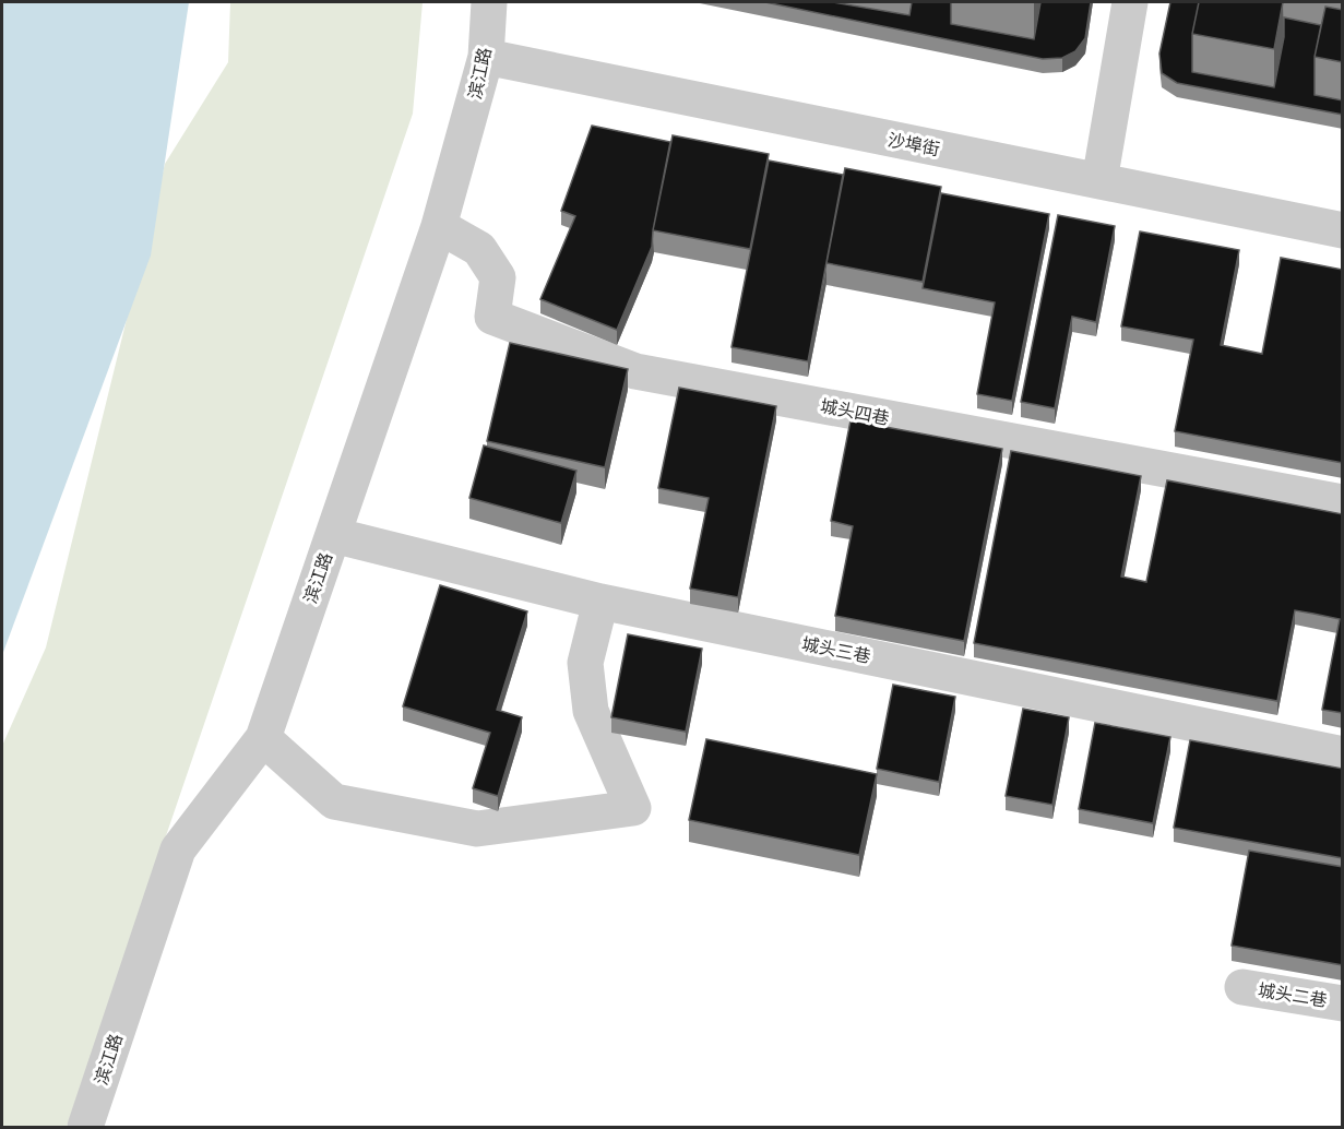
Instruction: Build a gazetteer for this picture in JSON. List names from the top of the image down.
{
  "streets": {
    "street": [
      "滨江路",
      "沙埠街",
      "城头四巷",
      "城头三巷",
      "城头二巷"
    ]
  },
  "crossings": [
    ["滨江路", "沙埠街"],
    ["滨江路", "城头四巷"],
    ["滨江路", "城头三巷"]
  ]
}
